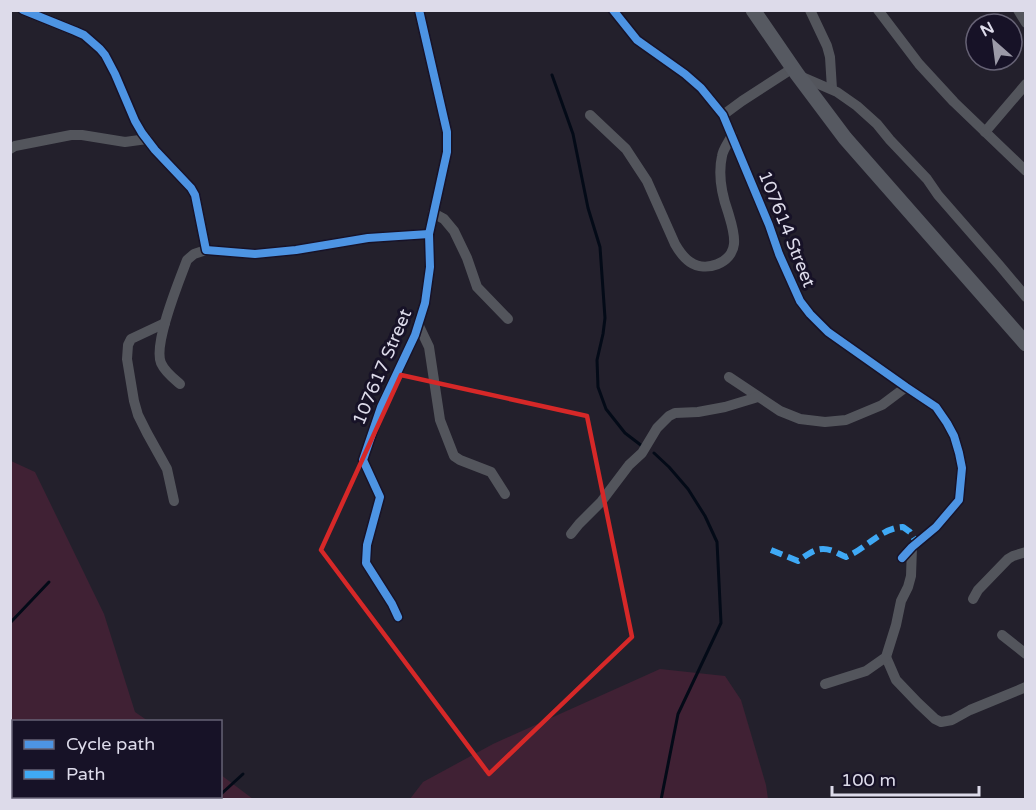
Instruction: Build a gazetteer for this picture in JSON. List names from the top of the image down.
{
  "streets": {
    "street": ["107614 Street", "107617 Street"]
  },
  "legend": ["Cycle path", "Path"],
  "scale_bar": "100 m",
  "north": "top left"
}
